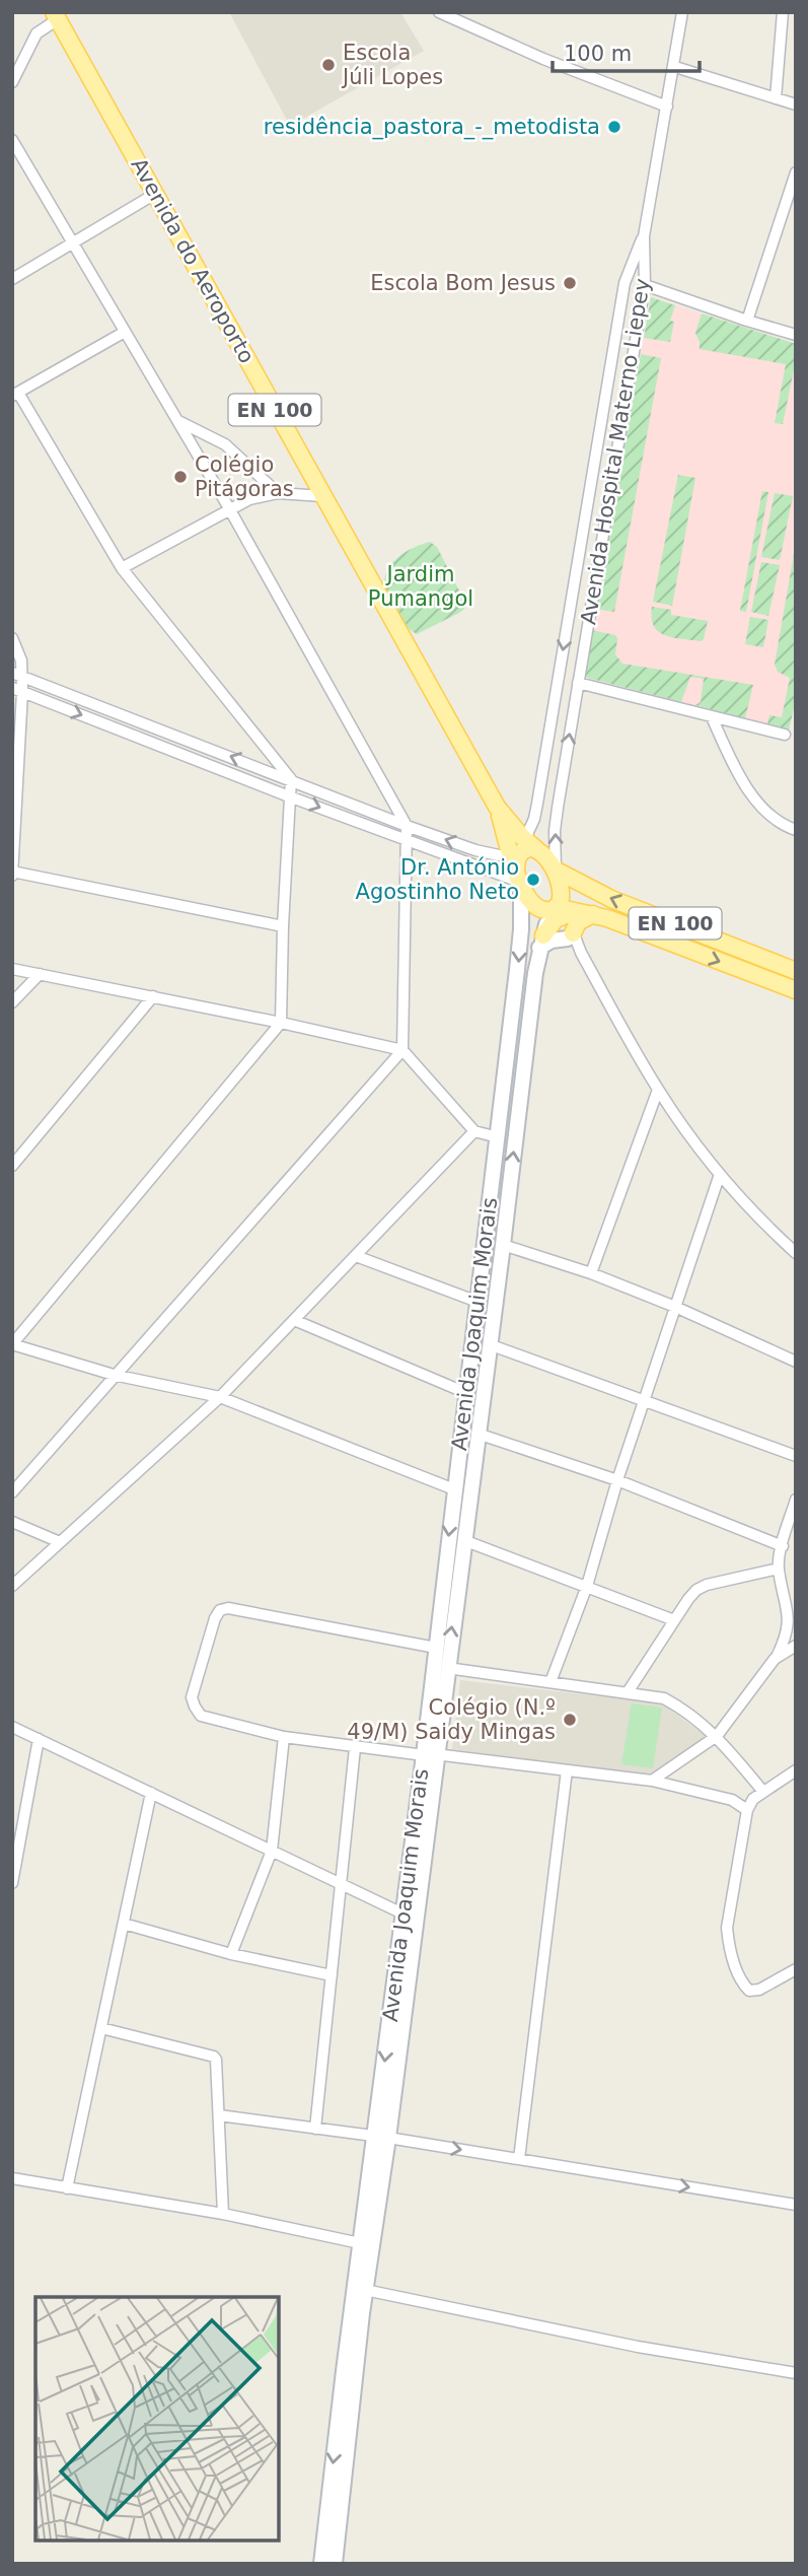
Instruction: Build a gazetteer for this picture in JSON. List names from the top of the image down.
{
  "streets": {
    "main road": ["Avenida do Aeroporto", "EN 100"],
    "street": ["Avenida Hospital Materno Liepey", "Avenida Joaquim Morais"]
  },
  "crossings": [
    ["Avenida do Aeroporto", "EN 100"],
    ["Avenida do Aeroporto", "Avenida Hospital Materno Liepey"],
    ["Avenida do Aeroporto", "Avenida Joaquim Morais"],
    ["EN 100", "Avenida Hospital Materno Liepey"],
    ["EN 100", "Avenida Joaquim Morais"],
    ["Avenida Hospital Materno Liepey", "Avenida Joaquim Morais"]
  ],
  "parks": ["Jardim Pumangol"],
  "places": [
    "Escola Júli Lopes",
    "residência_pastora_-_metodista",
    "Escola Bom Jesus",
    "Colégio Pitágoras",
    "Dr. António Agostinho Neto",
    "Colégio (N.º 49/M) Saidy Mingas"
  ],
  "scale_bar": "100 m"
}
